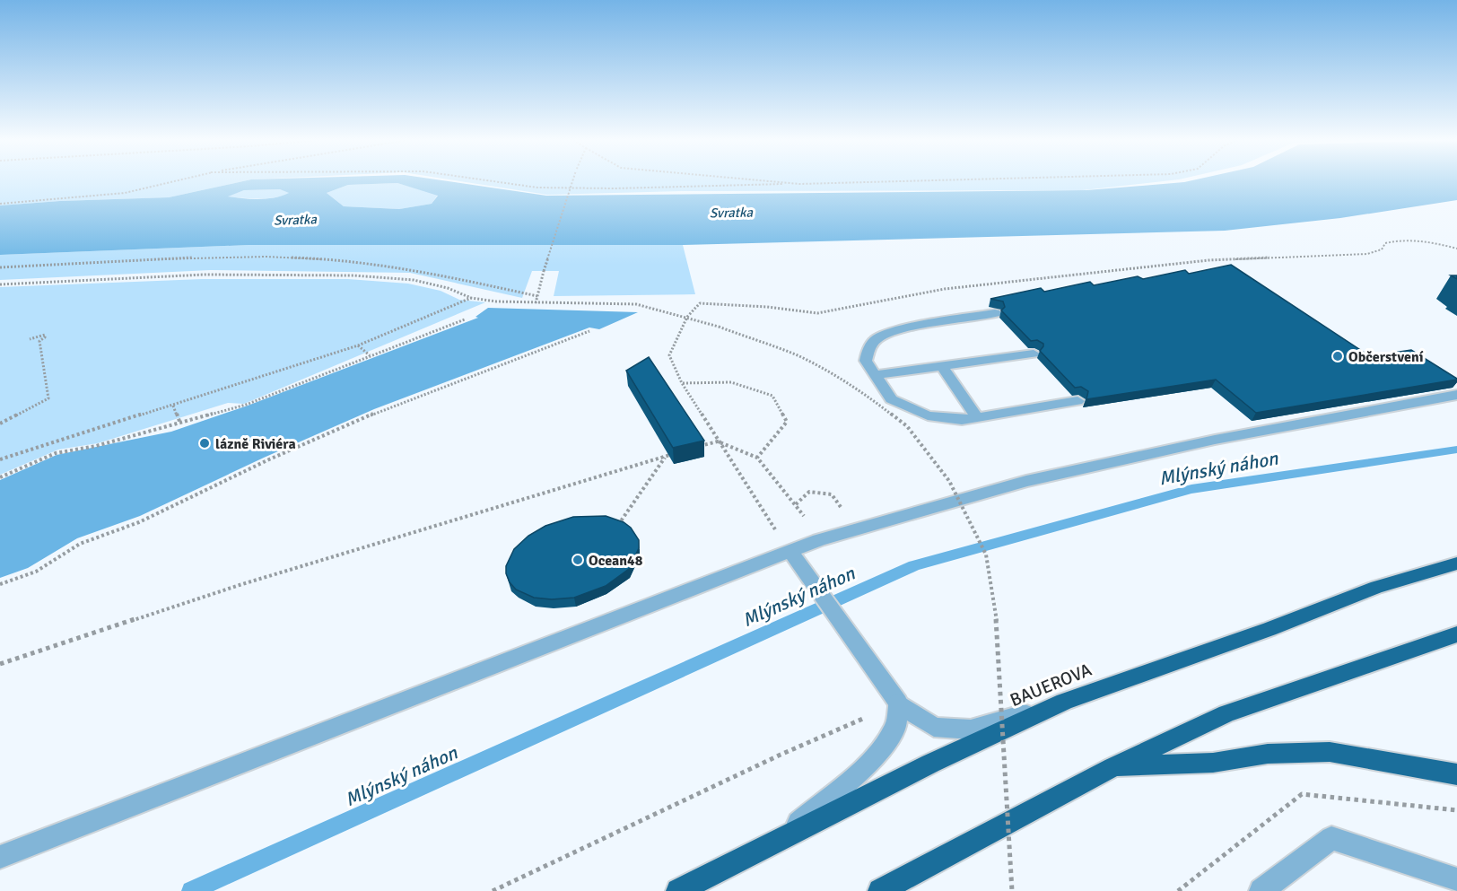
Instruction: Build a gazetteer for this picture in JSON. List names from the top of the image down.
{
  "streets": {
    "highway": ["BAUEROVA"]
  },
  "water": ["Svratka", "Mlýnský náhon"],
  "places": ["Občerstvení", "lázně Riviéra", "Ocean48"]
}
